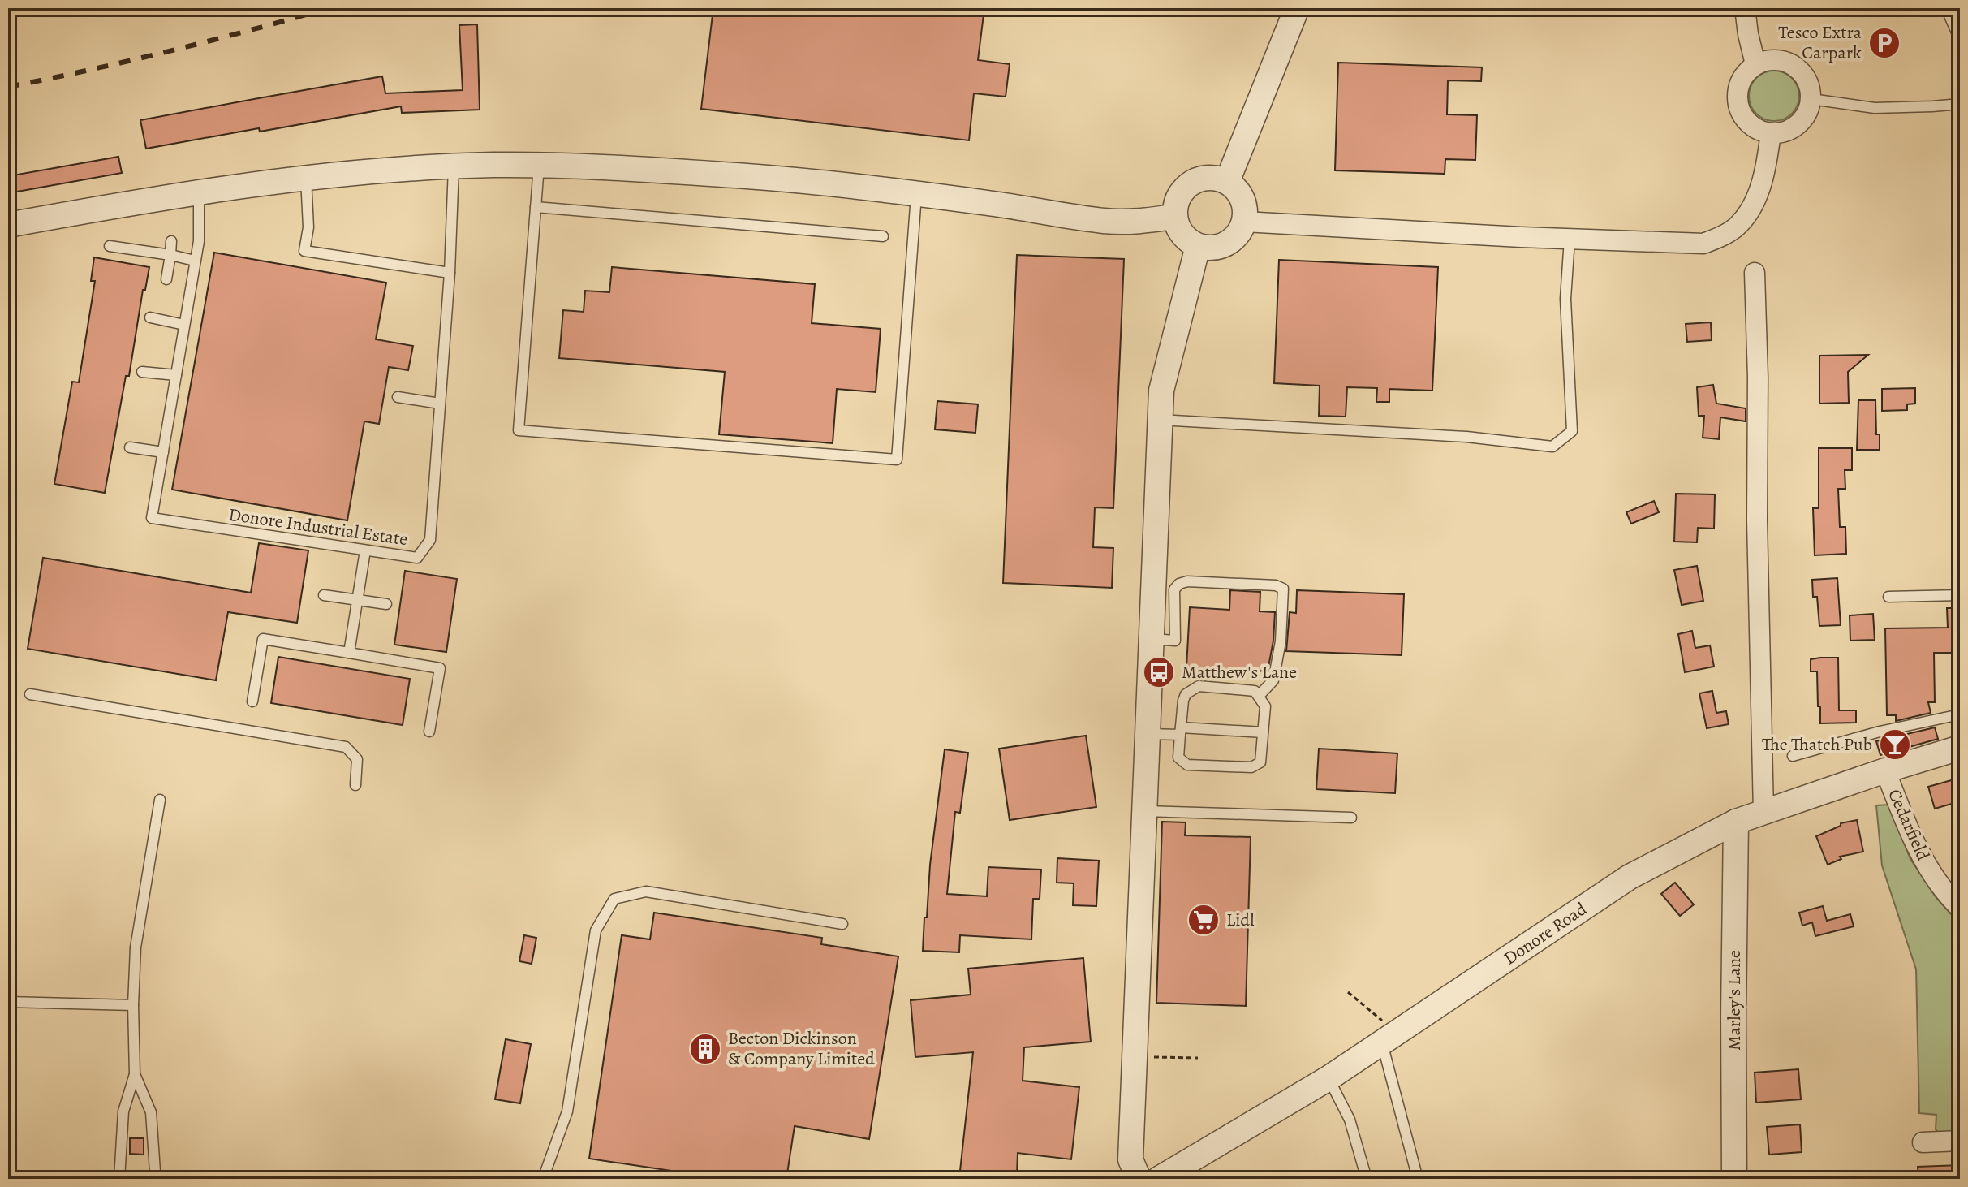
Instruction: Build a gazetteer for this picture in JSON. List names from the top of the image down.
{
  "streets": {
    "street": ["Cedarfield", "Donore Road", "Marley's Lane"],
    "lane": ["Donore Industrial Estate"]
  },
  "crossings": [
    ["Cedarfield", "Donore Road"],
    ["Donore Road", "Marley's Lane"]
  ],
  "places": {
    "parking": ["Tesco Extra Carpark"],
    "bus stop": ["Matthew's Lane"],
    "bar": ["The Thatch Pub"],
    "supermarket": ["Lidl"],
    "building": ["Becton Dickinson & Company Limited"]
  }
}
